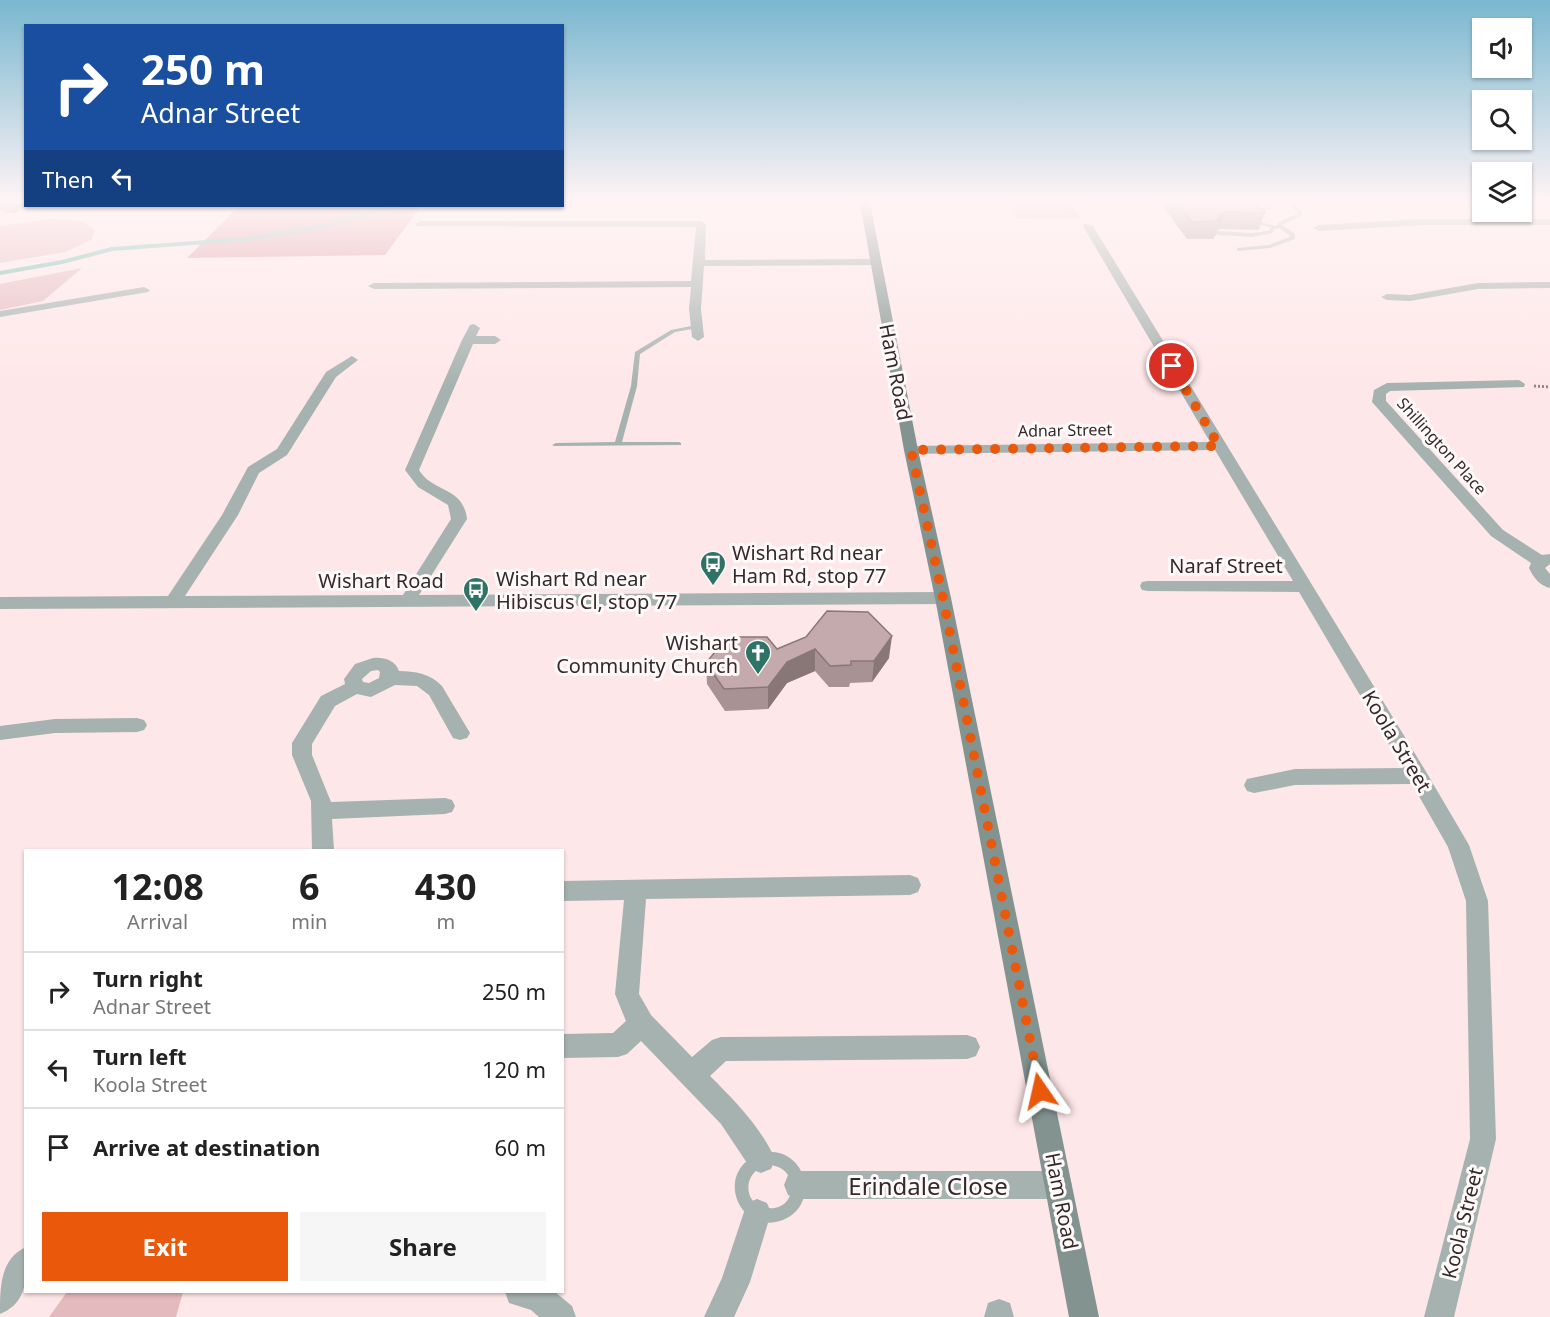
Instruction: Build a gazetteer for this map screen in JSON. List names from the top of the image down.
{
  "streets": {
    "street": [
      "Ham Road",
      "Adnar Street",
      "Shillington Place",
      "Naraf Street",
      "Wishart Road",
      "Koola Street",
      "Erindale Close"
    ]
  },
  "crossings": [
    ["Ham Road", "Adnar Street"],
    ["Ham Road", "Wishart Road"],
    ["Ham Road", "Erindale Close"],
    ["Adnar Street", "Koola Street"],
    ["Naraf Street", "Koola Street"]
  ],
  "places": {
    "bus stop": ["Wishart Rd near Ham Rd, stop 77", "Wishart Rd near Hibiscus Cl, stop 77"],
    "church": ["Wishart Community Church"]
  },
  "page": {
    "turn": ["250 m", "Adnar Street"],
    "then": "Then",
    "eta": [
      "12:08",
      "Arrival",
      "6",
      "min",
      "430",
      "m"
    ],
    "list": [
      {
        "name": "Turn right",
        "note": "Adnar Street",
        "value": "250 m"
      },
      {
        "name": "Turn left",
        "note": "Koola Street",
        "value": "120 m"
      },
      {
        "name": "Arrive at destination",
        "value": "60 m"
      }
    ],
    "buttons": ["Exit", "Share"]
  }
}
